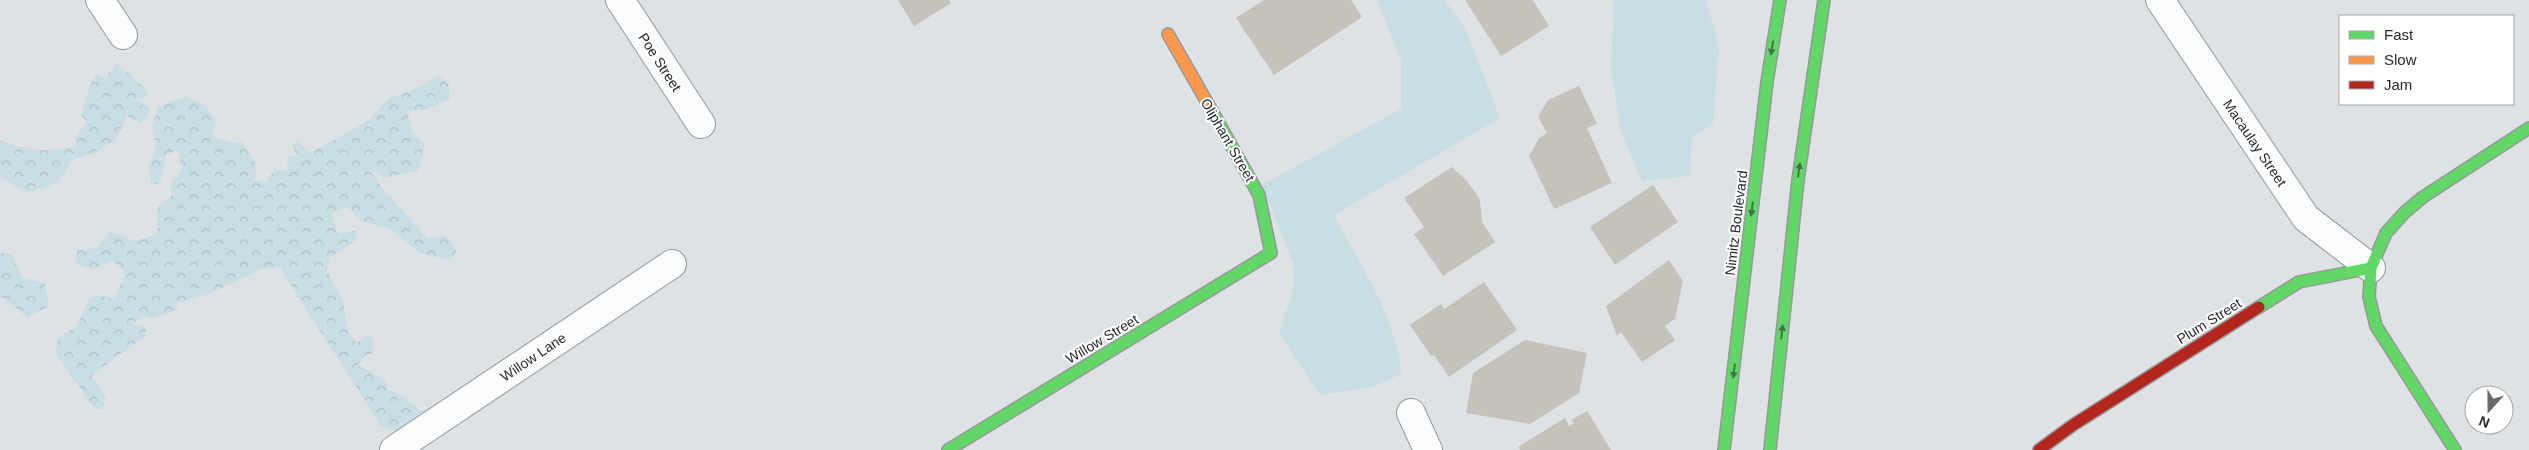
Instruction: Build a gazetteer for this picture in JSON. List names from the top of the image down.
{
  "streets": {
    "street": [
      "Poe Street",
      "Oliphant Street",
      "Macaulay Street",
      "Nimitz Boulevard",
      "Plum Street",
      "Willow Street",
      "Willow Lane"
    ]
  },
  "crossings": [
    ["Oliphant Street", "Willow Street"],
    ["Macaulay Street", "Plum Street"]
  ],
  "legend": ["Fast", "Slow", "Jam"],
  "north": "bottom"
}
